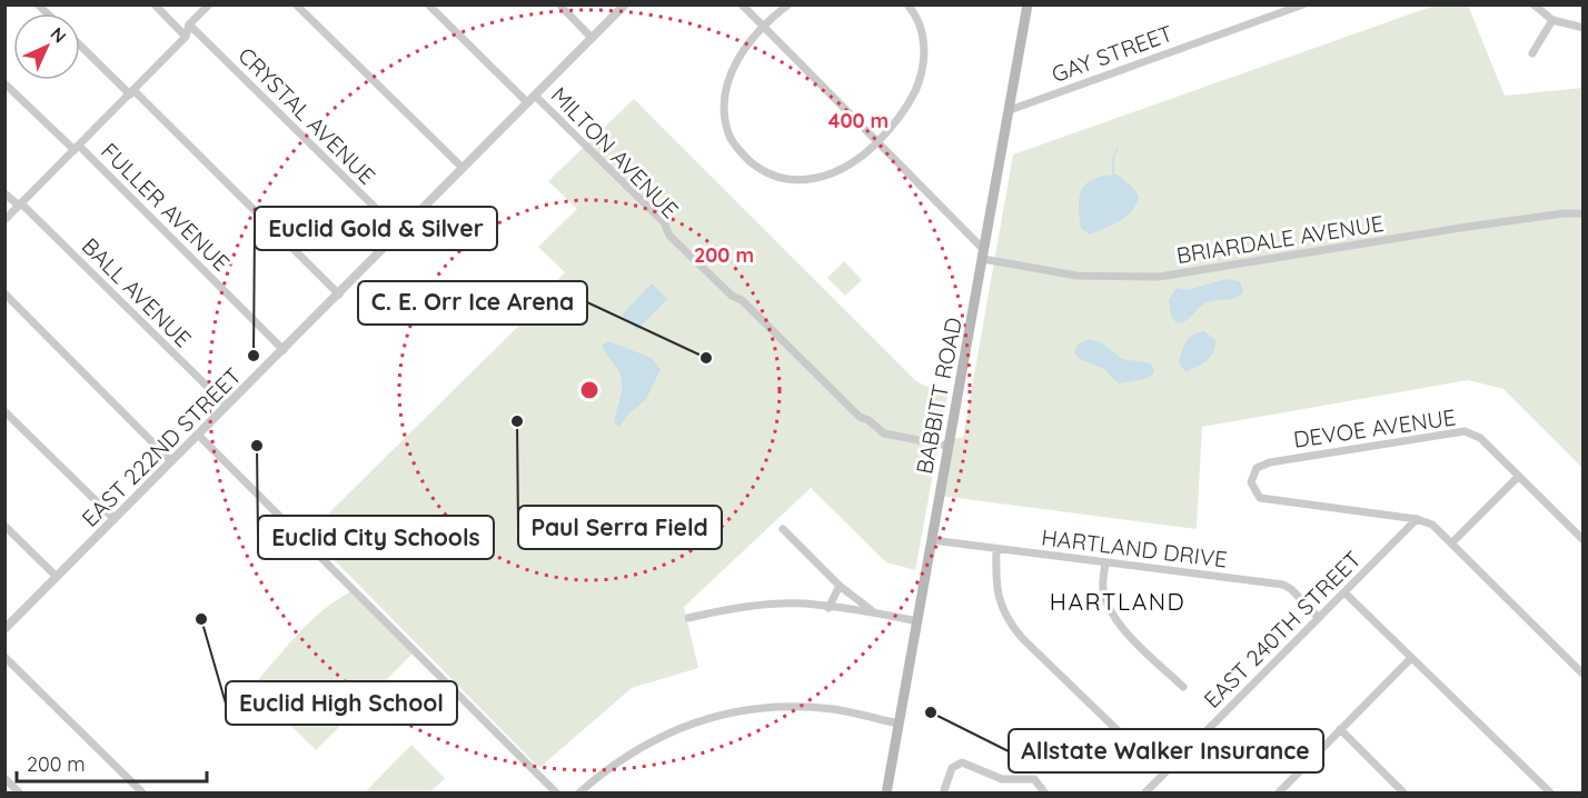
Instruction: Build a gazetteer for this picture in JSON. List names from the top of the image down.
{
  "streets": {
    "main road": ["BABBITT ROAD"],
    "street": [
      "GAY STREET",
      "CRYSTAL AVENUE",
      "MILTON AVENUE",
      "FULLER AVENUE",
      "BRIARDALE AVENUE",
      "BALL AVENUE",
      "DEVOE AVENUE",
      "EAST 222ND STREET",
      "HARTLAND DRIVE",
      "EAST 240TH STREET"
    ]
  },
  "crossings": [
    ["GAY STREET", "BABBITT ROAD"],
    ["CRYSTAL AVENUE", "EAST 222ND STREET"],
    ["MILTON AVENUE", "BABBITT ROAD"],
    ["MILTON AVENUE", "EAST 222ND STREET"],
    ["FULLER AVENUE", "EAST 222ND STREET"],
    ["BRIARDALE AVENUE", "BABBITT ROAD"],
    ["BALL AVENUE", "EAST 222ND STREET"],
    ["BABBITT ROAD", "HARTLAND DRIVE"],
    ["DEVOE AVENUE", "EAST 240TH STREET"],
    ["HARTLAND DRIVE", "EAST 240TH STREET"]
  ],
  "districts": ["HARTLAND"],
  "places": [
    "Euclid Gold & Silver",
    "C. E. Orr Ice Arena",
    "Paul Serra Field",
    "Euclid City Schools",
    "Euclid High School",
    "Allstate Walker Insurance"
  ],
  "scale_bar": "200 m",
  "north": "top right",
  "rings": ["400 m", "200 m"]
}
